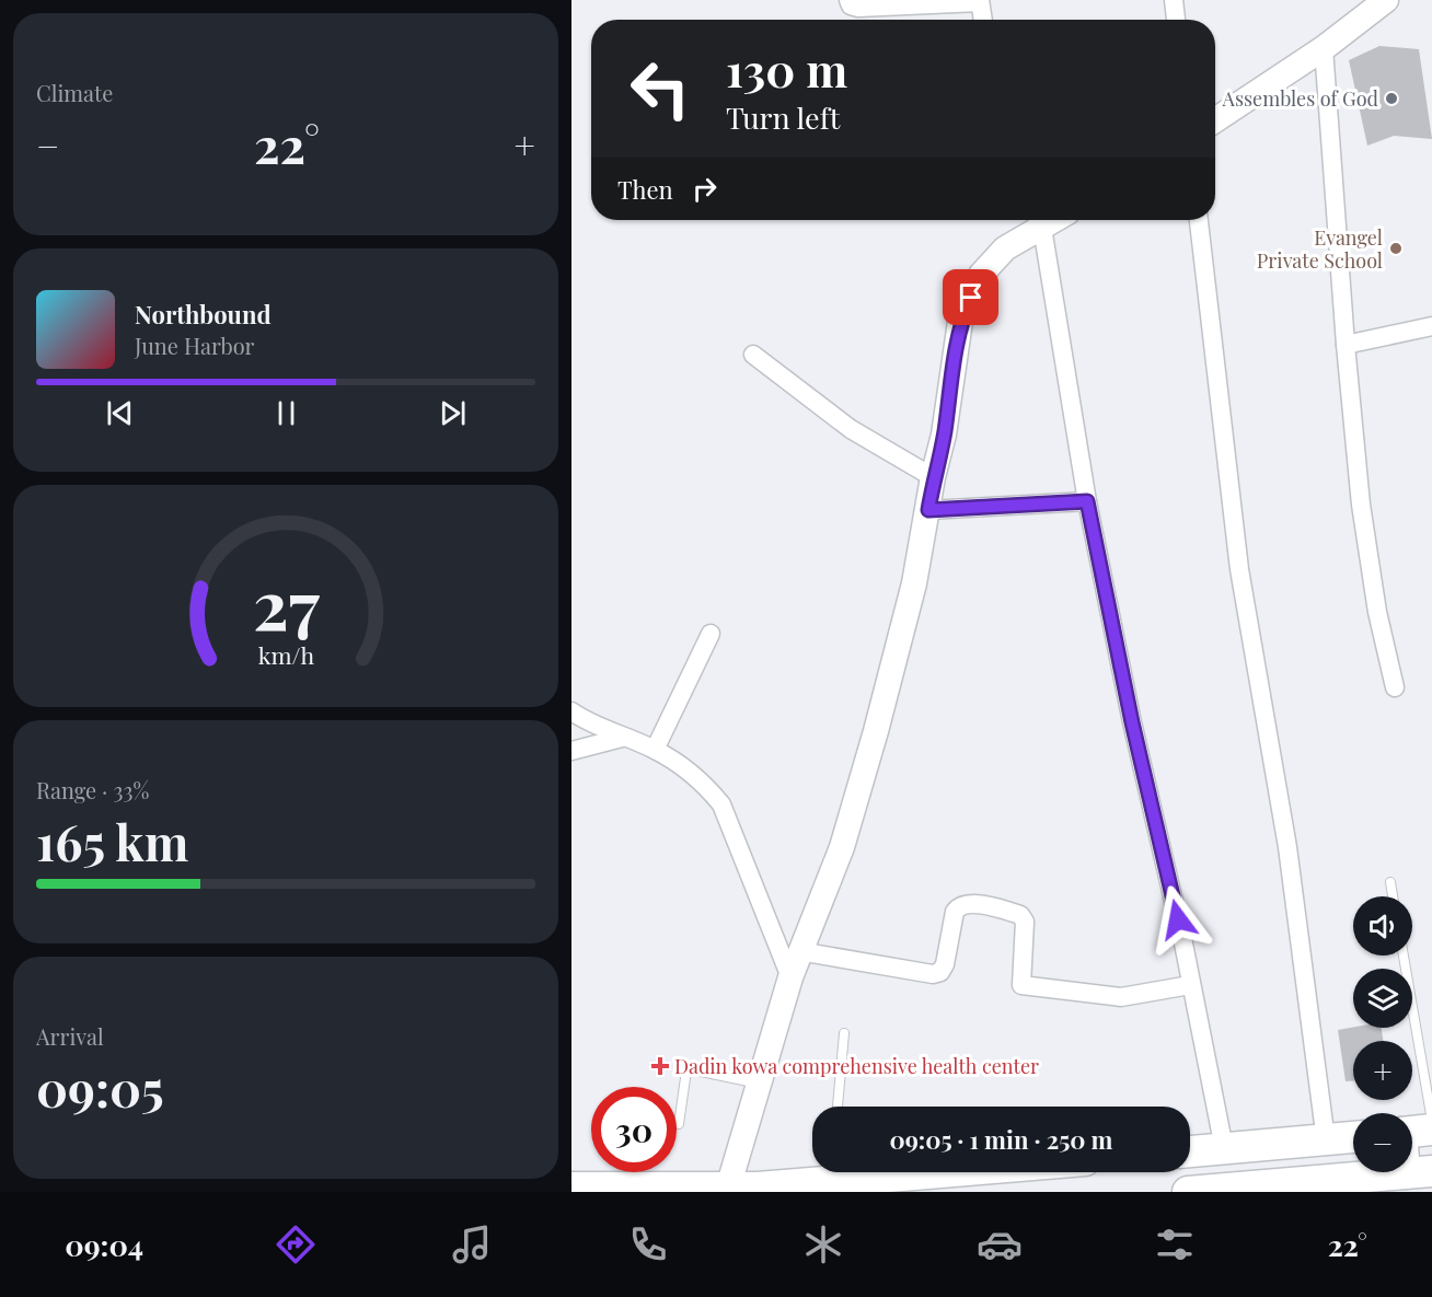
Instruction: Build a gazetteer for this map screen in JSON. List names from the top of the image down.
{
  "places": {
    "other": ["Assembles of God", "Evangel Private School"],
    "health": ["Dadin kowa comprehensive health center"]
  },
  "page": {
    "tile": [
      "Climate",
      ["Range · 33%", "165 km"],
      ["Arrival", "09:05"]
    ],
    "turn": ["130 m", "Turn left"],
    "heat": ["−", "22°", "+"],
    "then": "Then",
    "song": ["Northbound", "June Harbor"],
    "map_buttons": ["+", "−"],
    "limit": "30",
    "trip": "09:05 · 1 min · 250 m",
    "tabs": ["09:04", "22°"],
    "gauge": ["27", "km/h"]
  }
}
